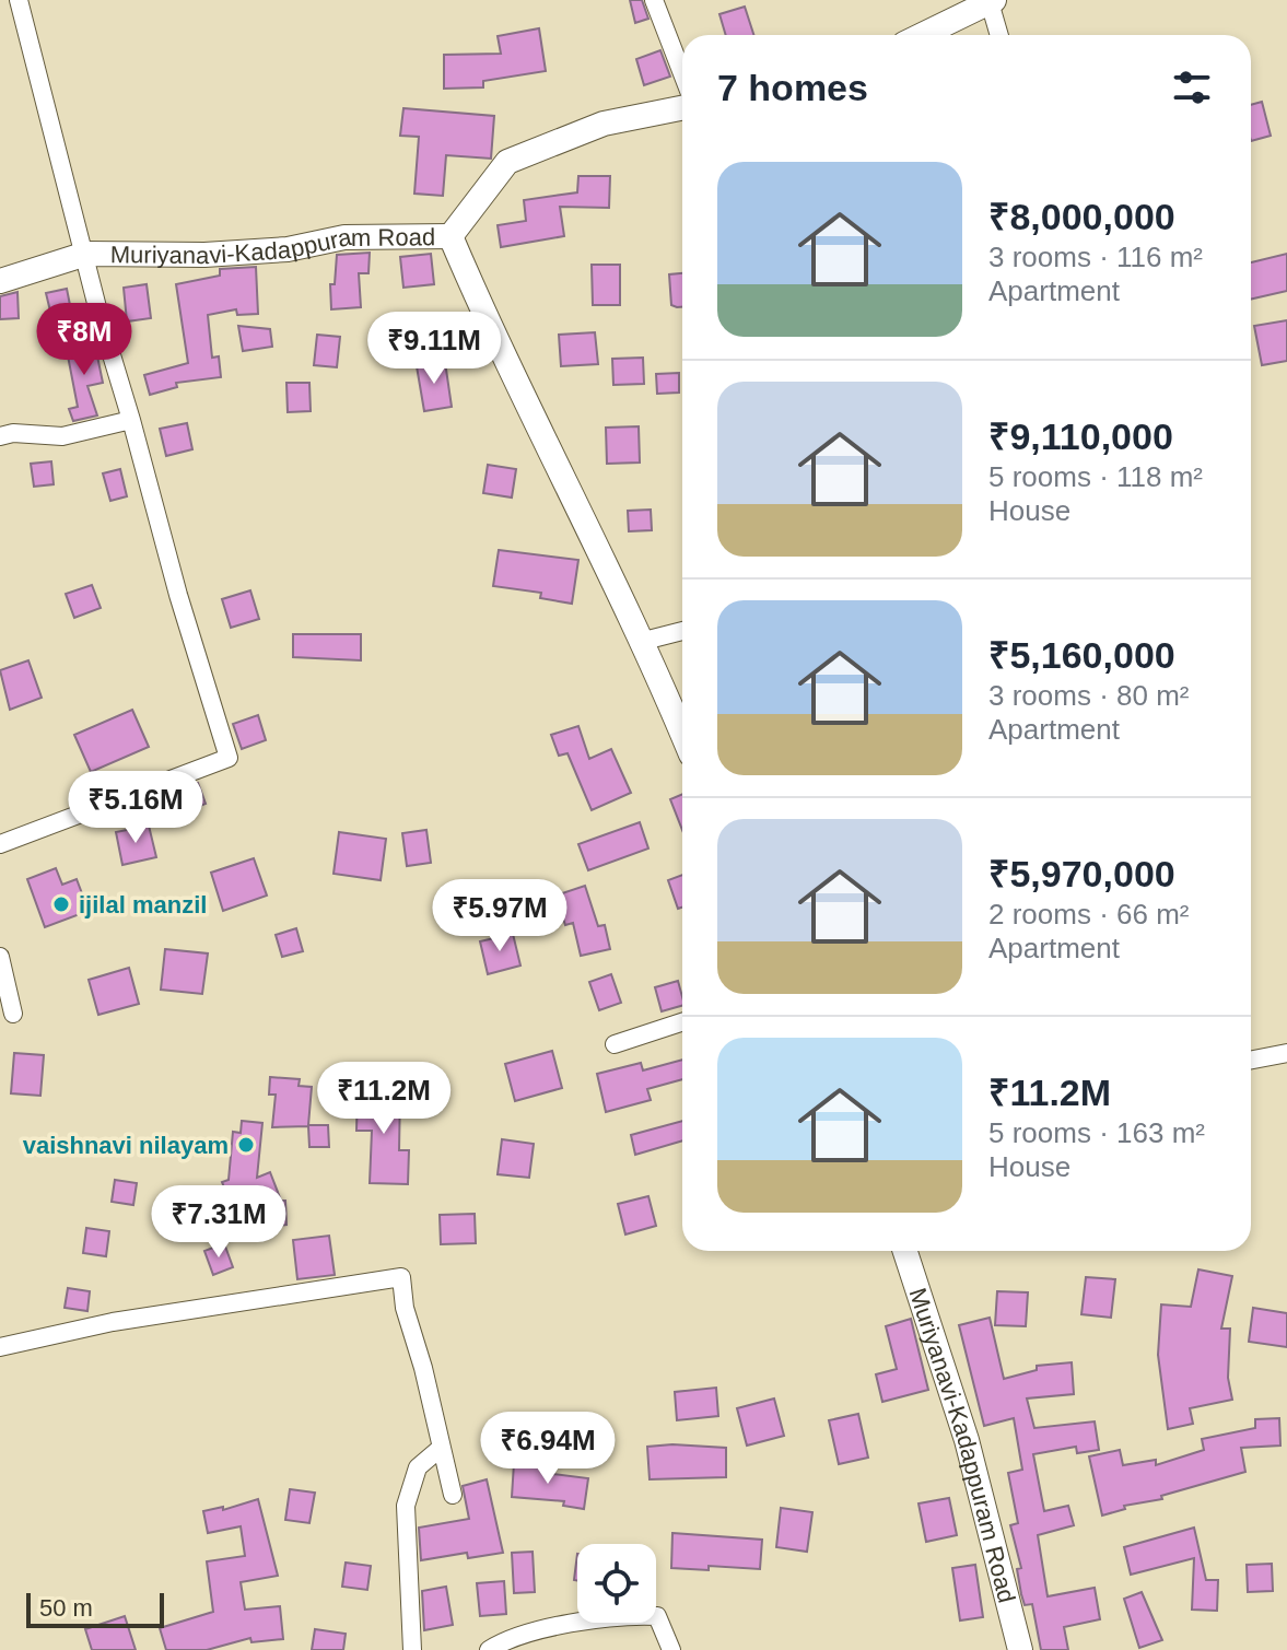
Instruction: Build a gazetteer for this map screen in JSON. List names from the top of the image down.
{
  "streets": {
    "street": ["Muriyanavi-Kadappuram Road"]
  },
  "places": ["ijilal manzil", "vaishnavi nilayam"],
  "scale_bar": "50 m",
  "page": {
    "heading": "7 homes",
    "list": [
      {
        "name": "₹8,000,000",
        "note": "3 rooms · 116 m² · Apartment"
      },
      {
        "name": "₹9,110,000",
        "note": "5 rooms · 118 m² · House"
      },
      {
        "name": "₹5,160,000",
        "note": "3 rooms · 80 m² · Apartment"
      },
      {
        "name": "₹5,970,000",
        "note": "2 rooms · 66 m² · Apartment"
      },
      {
        "name": "₹11.2M",
        "note": "5 rooms · 163 m² · House"
      }
    ],
    "price": [
      "₹8M",
      "₹9.11M",
      "₹5.16M",
      "₹5.97M",
      "₹11.2M",
      "₹7.31M",
      "₹6.94M"
    ],
    "scale": "50 m"
  }
}
